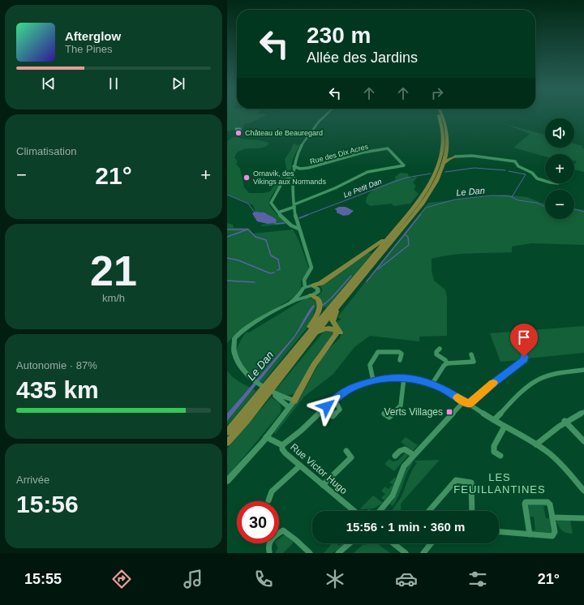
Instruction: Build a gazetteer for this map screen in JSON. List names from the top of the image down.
{
  "streets": {
    "street": ["Rue des Dix Acres", "Rue Victor Hugo"]
  },
  "districts": ["LES FEUILLANTINES"],
  "water": ["Le Petit Dan", "Le Dan"],
  "places": {
    "other": ["Château de Beauregard", "Ornavik, des Vikings aux Normands"],
    "transit": ["Verts Villages"]
  },
  "page": {
    "turn": ["230 m", "Allée des Jardins"],
    "song": ["Afterglow", "The Pines"],
    "tile": [
      "Climatisation",
      ["21", "km/h"],
      ["Autonomie · 87%", "435 km"],
      ["Arrivée", "15:56"]
    ],
    "map_buttons": ["+", "−"],
    "heat": ["−", "21°", "+"],
    "limit": "30",
    "trip": "15:56 · 1 min · 360 m",
    "tabs": ["15:55", "21°"]
  }
}
